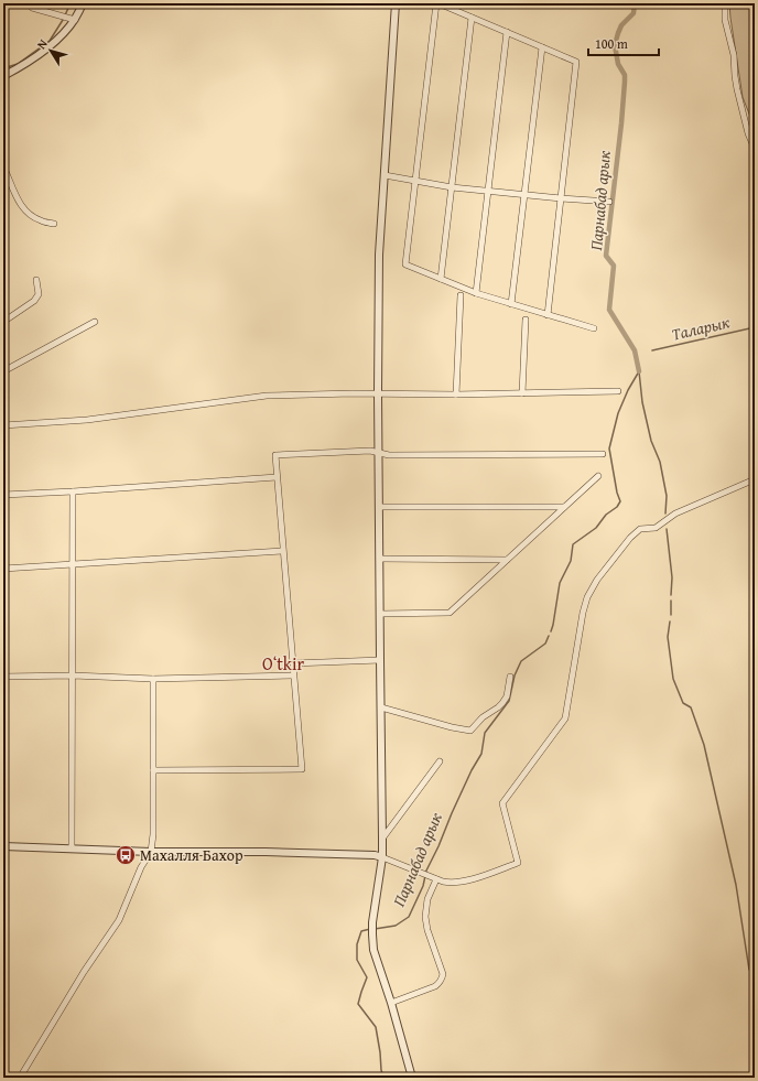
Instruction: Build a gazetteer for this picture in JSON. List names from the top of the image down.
{
  "districts": ["Oʻtkir"],
  "water": ["Парнабад арык", "Таларык"],
  "places": {
    "bus stop": ["Махалля Бахор"]
  },
  "scale_bar": "100 m",
  "north": "top left"
}
